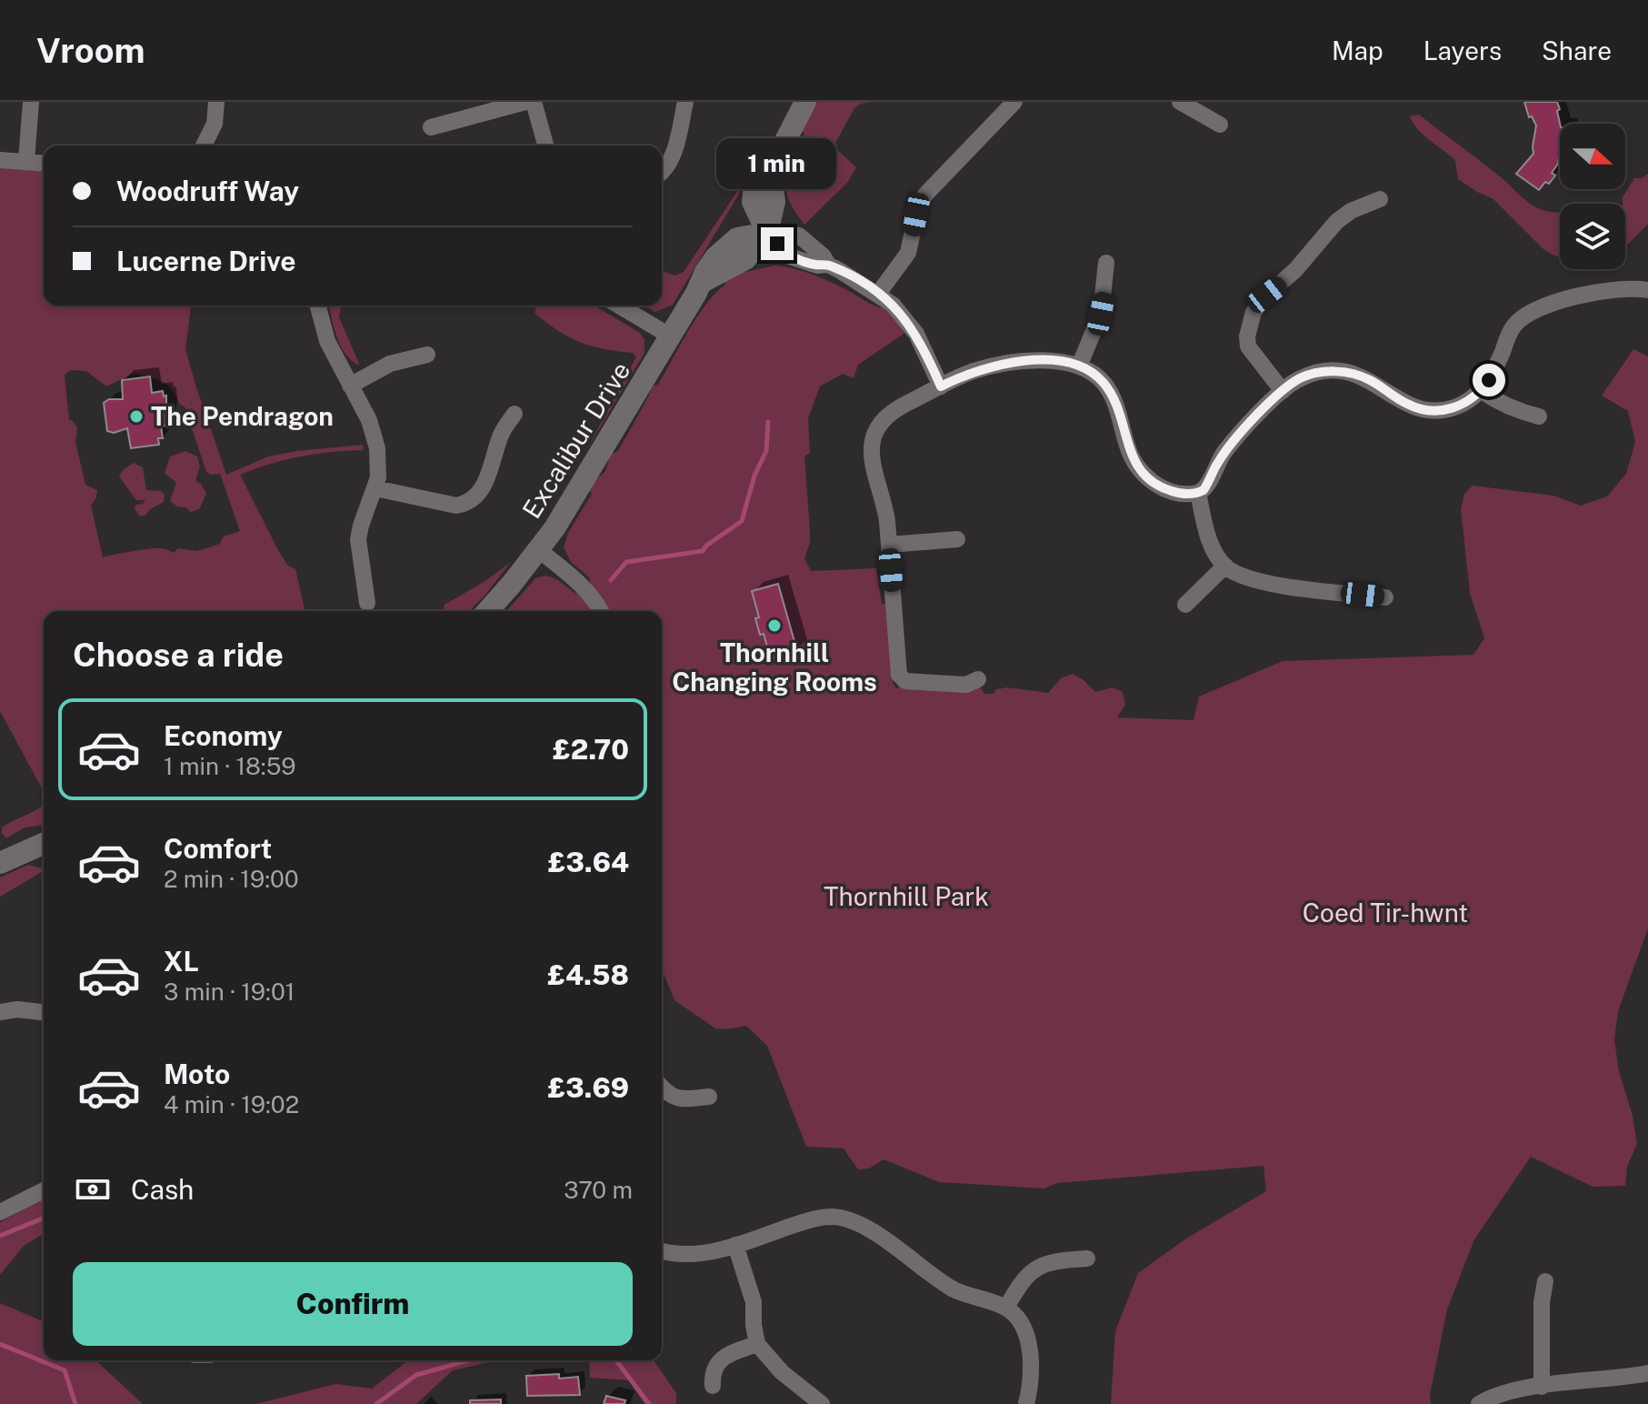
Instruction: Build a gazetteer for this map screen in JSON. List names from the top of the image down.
{
  "streets": {
    "street": ["Excalibur Drive"]
  },
  "parks": ["Thornhill Park", "Coed Tir-hwnt"],
  "places": ["The Pendragon", "Thornhill Changing Rooms"],
  "north": "right",
  "page": {
    "header": "Vroom",
    "nav": ["Map", "Layers", "Share"],
    "bubble": "1 min",
    "banner": ["Woodruff Way", "Lucerne Drive"],
    "heading": "Choose a ride",
    "list": [
      {
        "name": "Economy",
        "note": "1 min · 18:59",
        "value": "£2.70"
      },
      {
        "name": "Comfort",
        "note": "2 min · 19:00",
        "value": "£3.64"
      },
      {
        "name": "XL",
        "note": "3 min · 19:01",
        "value": "£4.58"
      },
      {
        "name": "Moto",
        "note": "4 min · 19:02",
        "value": "£3.69"
      }
    ],
    "pay": ["Cash", "370 m"],
    "buttons": "Confirm"
  }
}
